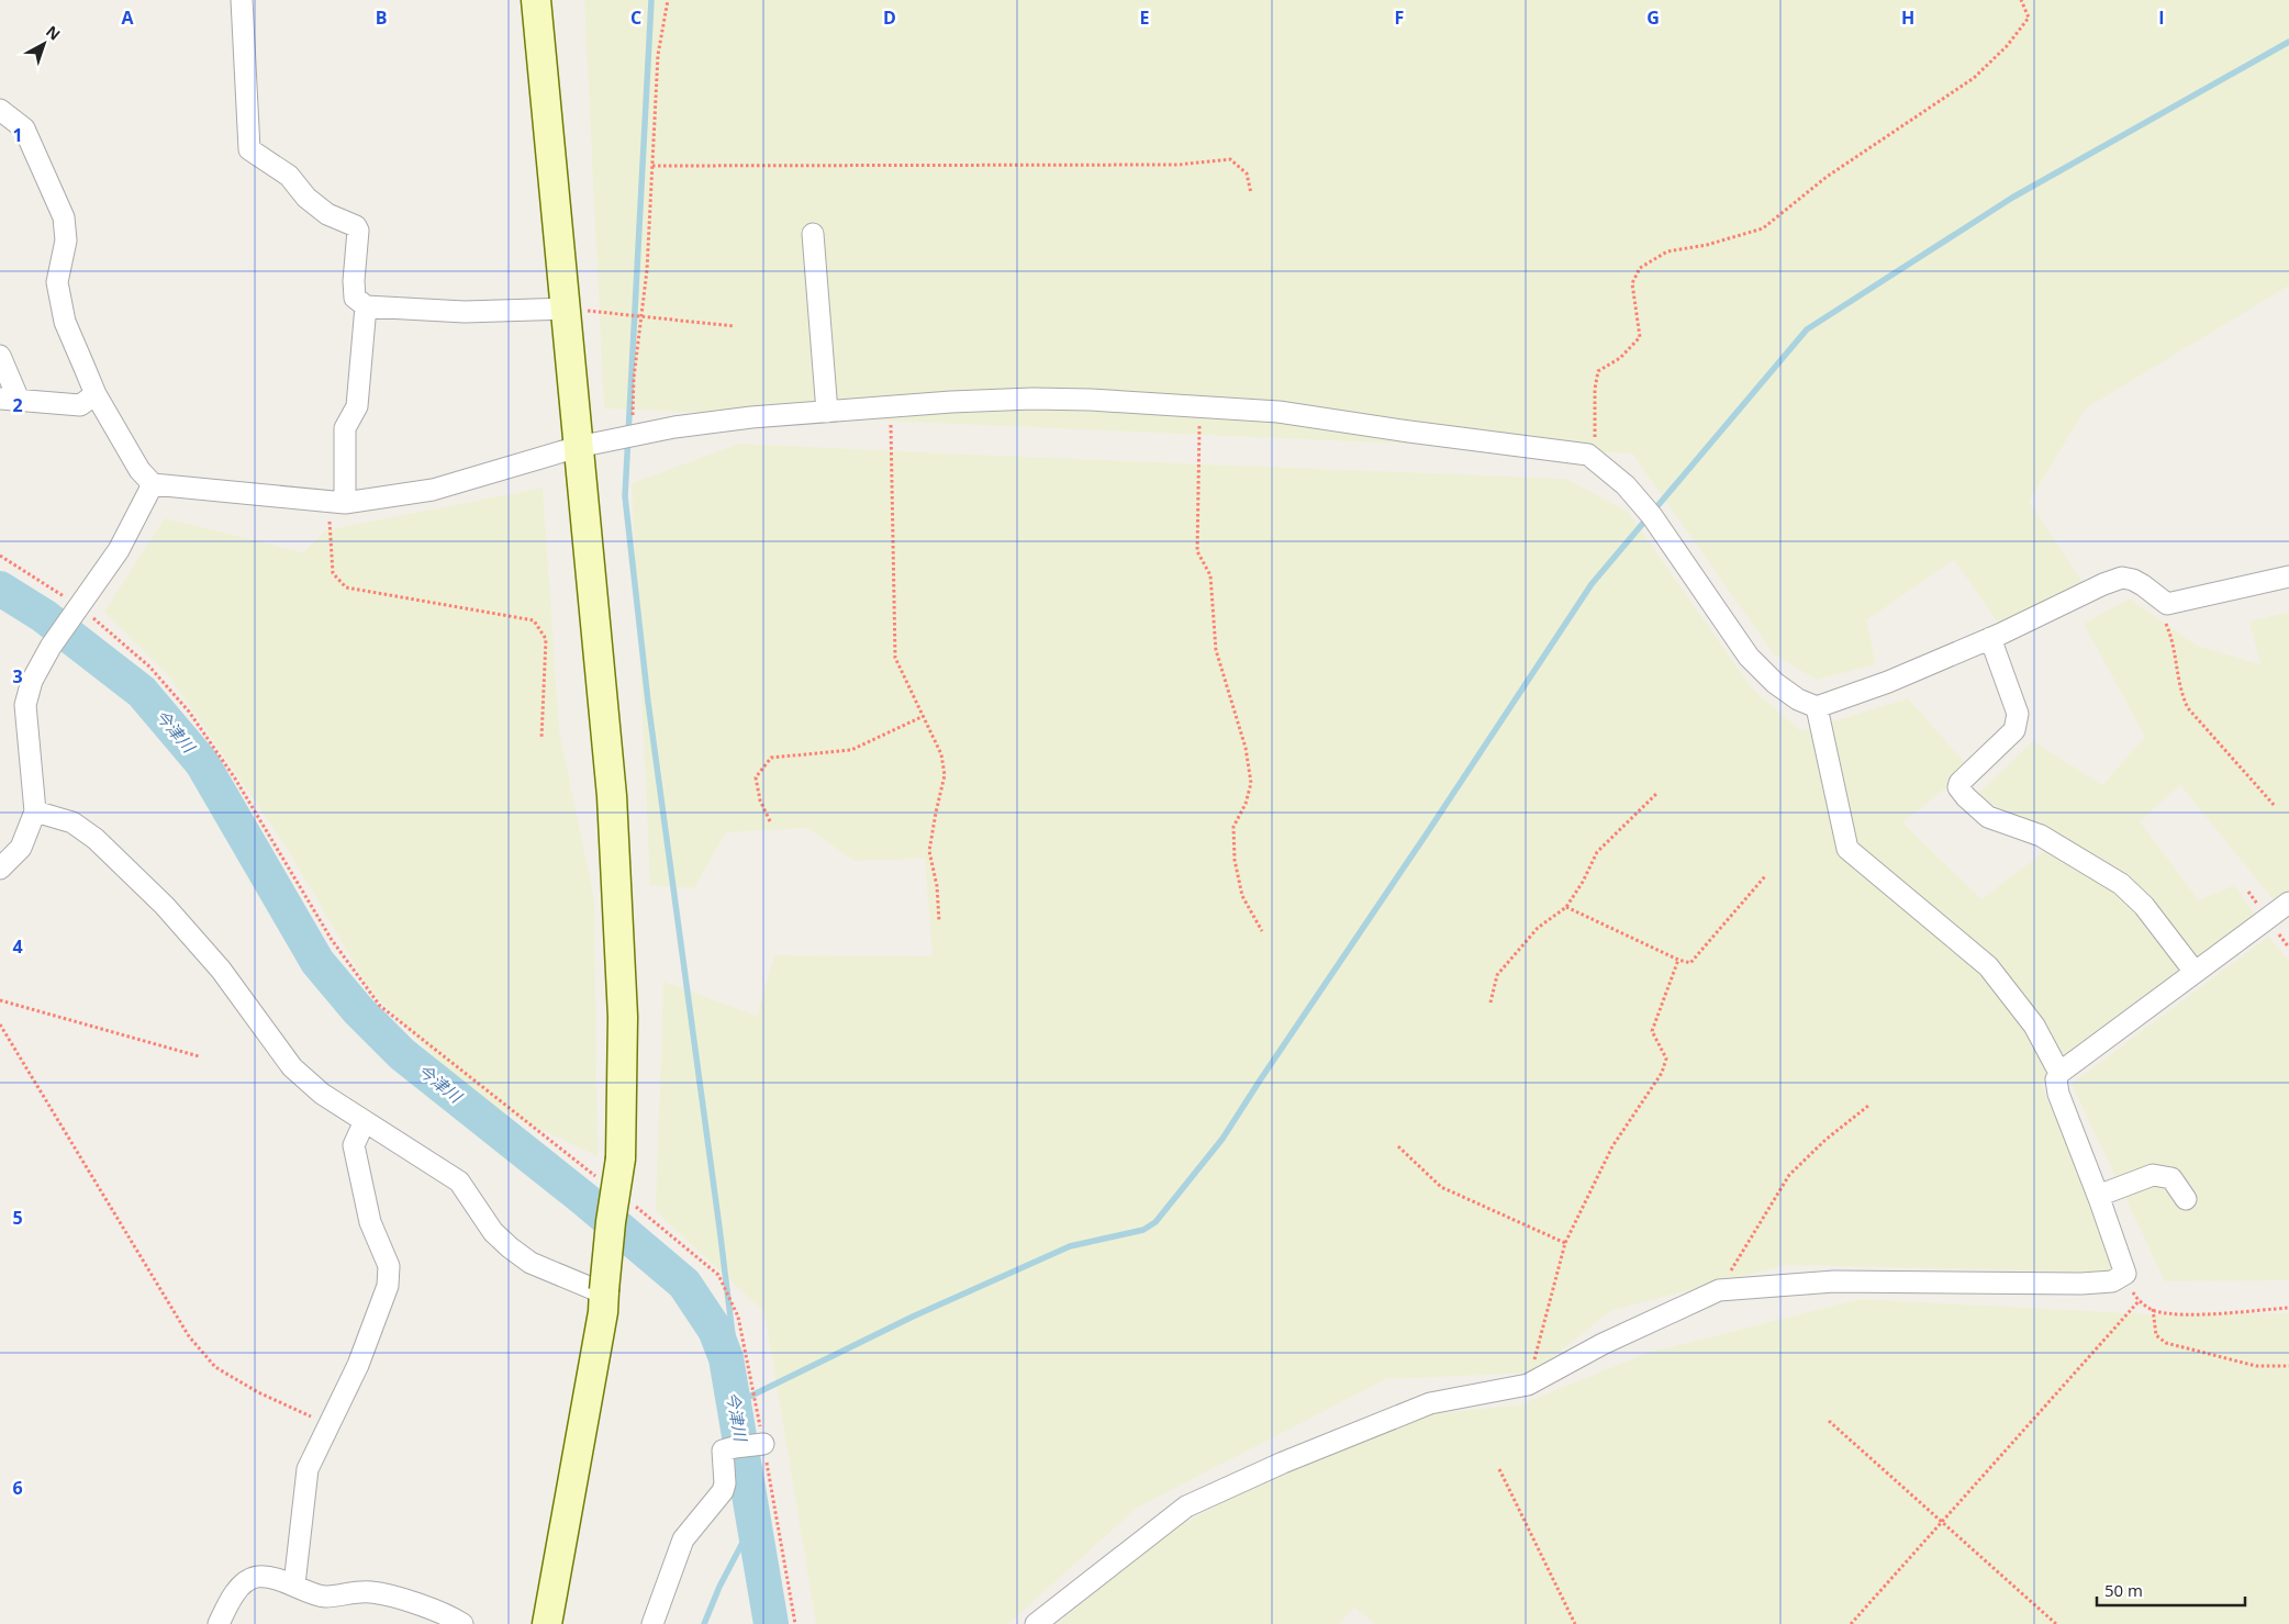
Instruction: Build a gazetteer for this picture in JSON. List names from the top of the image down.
{
  "water": ["今津川"],
  "scale_bar": "50 m",
  "north": "top right",
  "grid": {
    "columns": [
      "A",
      "B",
      "C",
      "D",
      "E",
      "F",
      "G",
      "H",
      "I"
    ],
    "rows": [
      "1",
      "2",
      "3",
      "4",
      "5",
      "6"
    ]
  }
}
